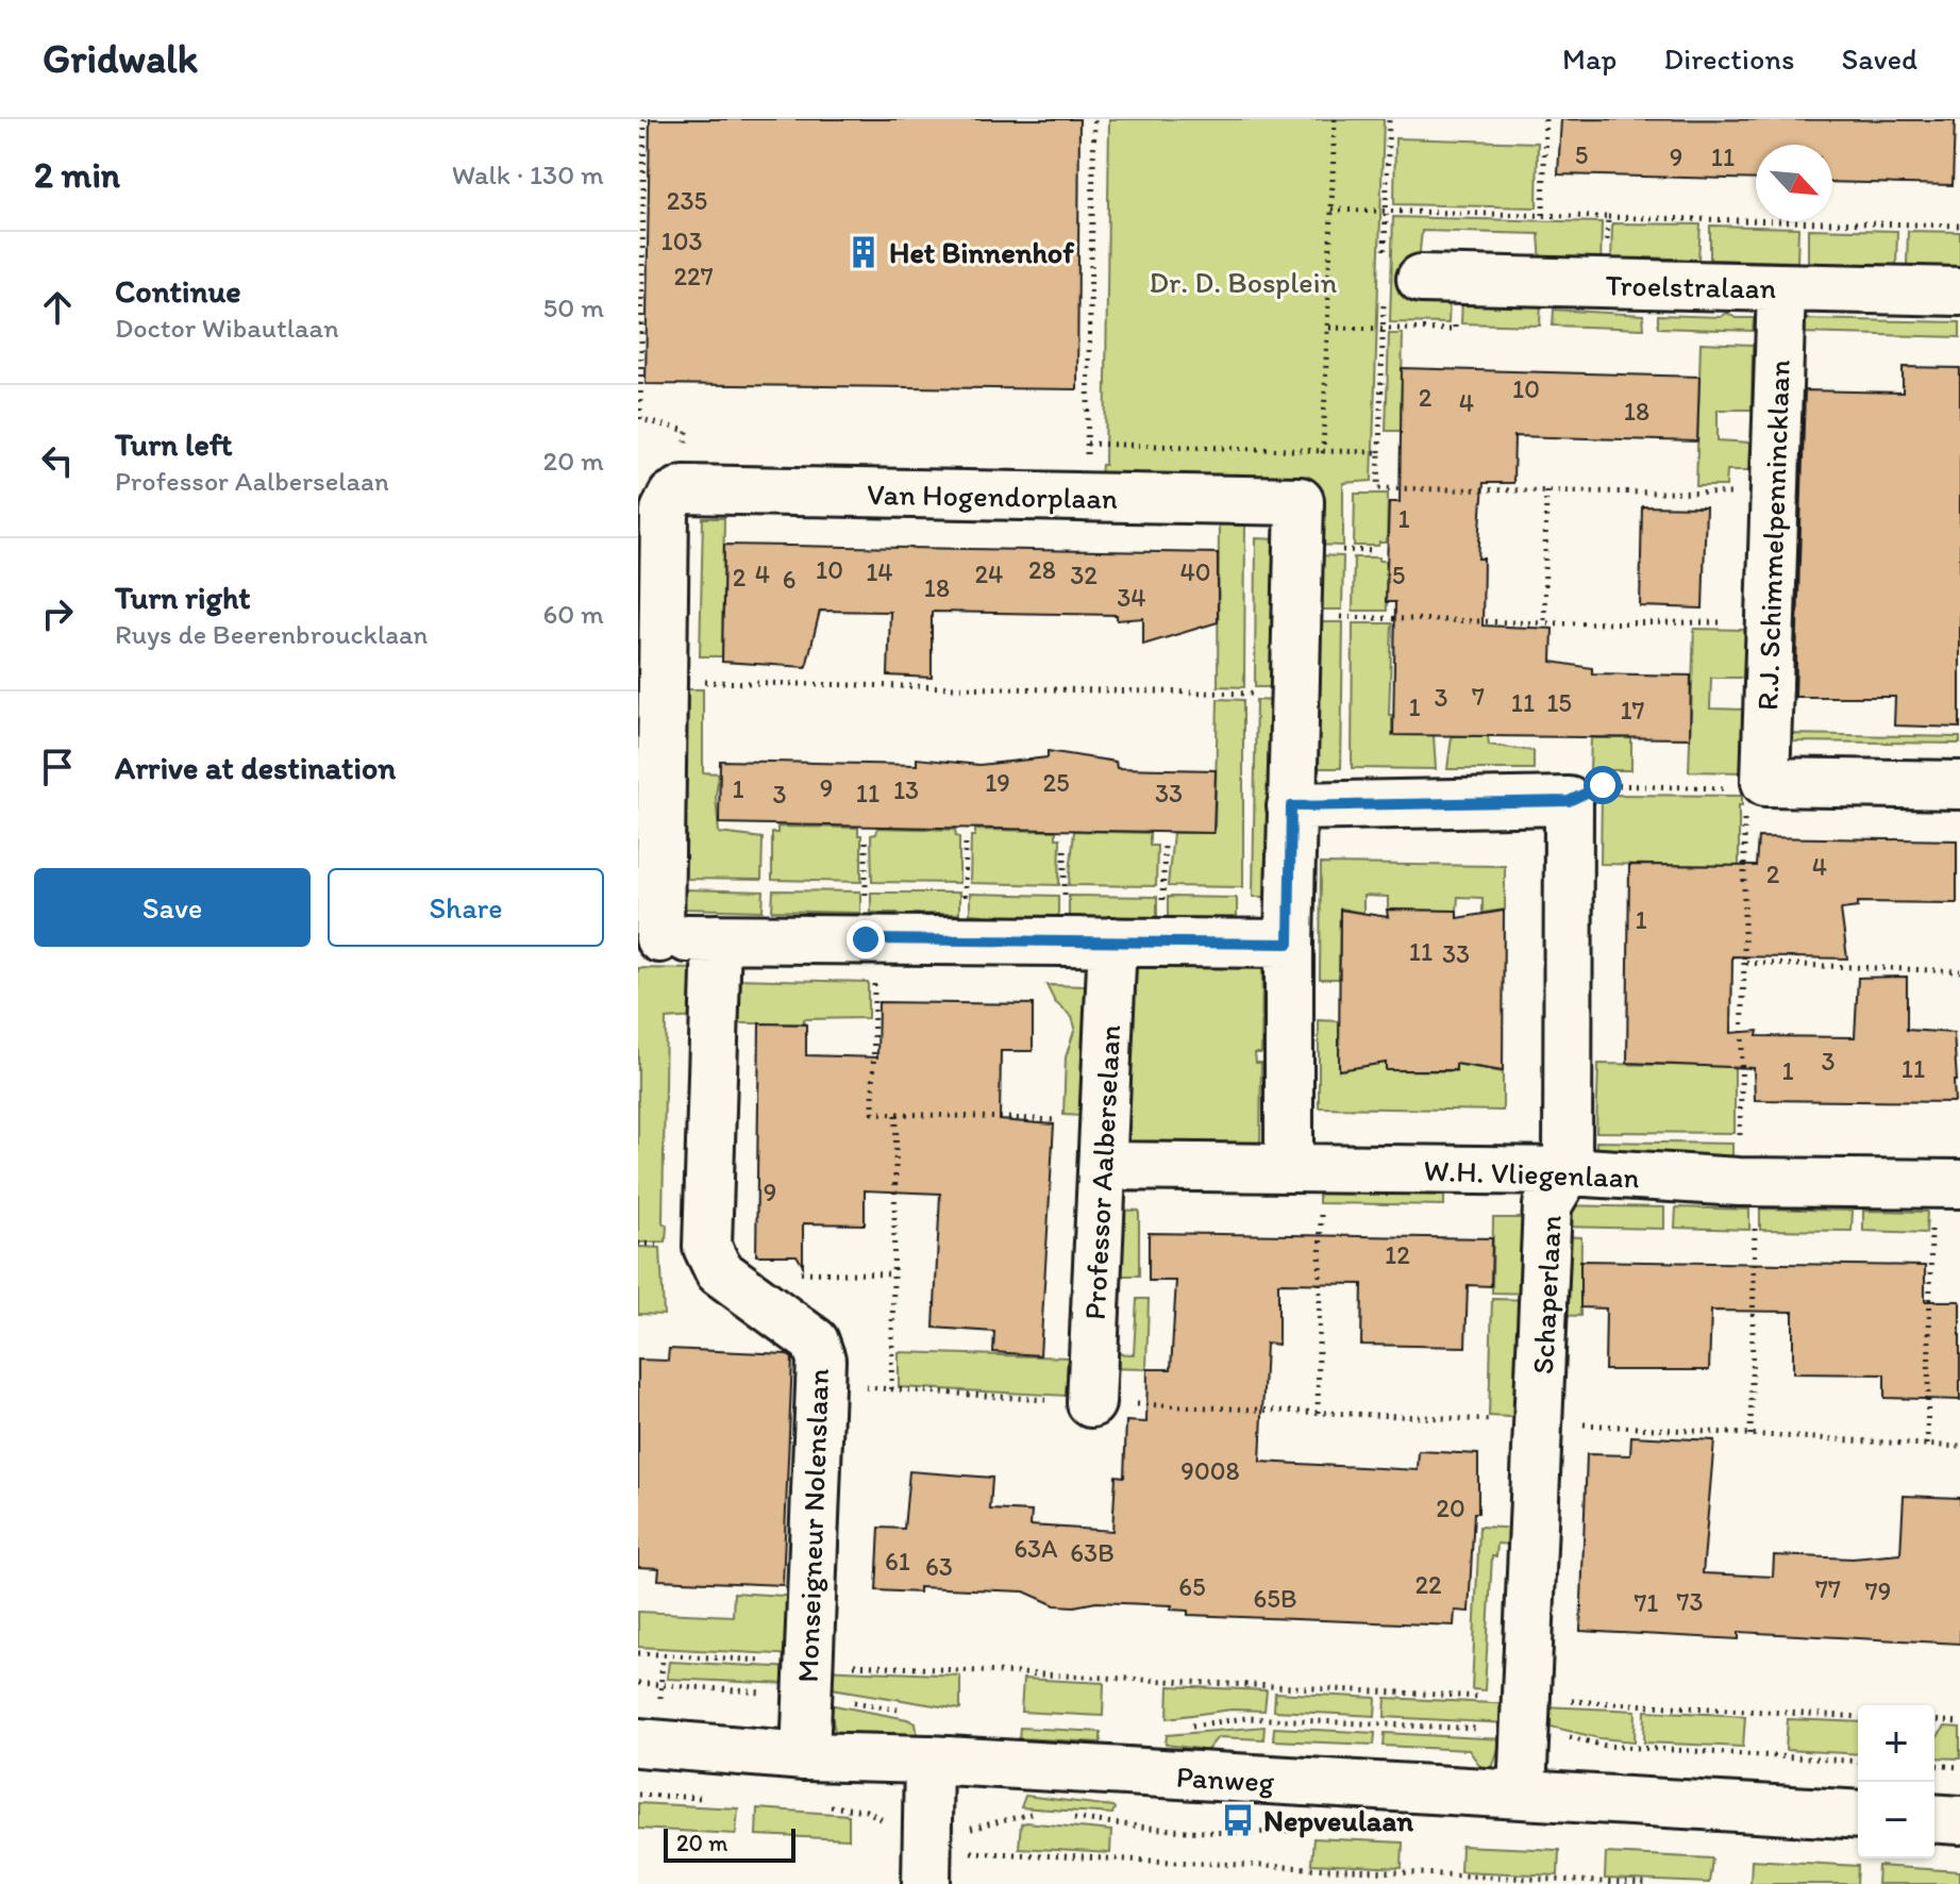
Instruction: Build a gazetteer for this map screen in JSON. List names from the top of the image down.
{
  "streets": {
    "street": [
      "Troelstralaan",
      "Van Hogendorplaan",
      "R.J. Schimmelpennincklaan",
      "Professor Aalberselaan",
      "W.H. Vliegenlaan",
      "Schaperlaan",
      "Monseigneur Nolenslaan",
      "Panweg"
    ]
  },
  "crossings": [
    ["Troelstralaan", "R.J. Schimmelpennincklaan"],
    ["Professor Aalberselaan", "W.H. Vliegenlaan"],
    ["W.H. Vliegenlaan", "Schaperlaan"],
    ["Schaperlaan", "Panweg"],
    ["Monseigneur Nolenslaan", "Panweg"]
  ],
  "parks": ["Dr. D. Bosplein"],
  "places": {
    "building": ["Het Binnenhof"],
    "bus stop": ["Nepveulaan"]
  },
  "house_numbers": [
    "5",
    "9",
    "11",
    "235",
    "103",
    "227",
    "10",
    "2",
    "4",
    "18",
    "1",
    "10",
    "28",
    "14",
    "40",
    "4",
    "24",
    "32",
    "5",
    "2",
    "6",
    "18",
    "34",
    "7",
    "3",
    "11",
    "15",
    "1",
    "17",
    "19",
    "25",
    "9",
    "1",
    "13",
    "11",
    "33",
    "3",
    "4",
    "2",
    "1",
    "11",
    "33",
    "3",
    "11",
    "1",
    "9",
    "12",
    "9008",
    "20",
    "63A",
    "63B",
    "61",
    "63",
    "22",
    "65",
    "77",
    "79",
    "65B",
    "73",
    "71"
  ],
  "scale_bar": "20 m",
  "north": "bottom right",
  "page": {
    "header": "Gridwalk",
    "nav": ["Map", "Directions", "Saved"],
    "heading": ["2 min", "Walk · 130 m"],
    "list": [
      ["Continue", "Doctor Wibautlaan", "50 m"],
      ["Turn left", "Professor Aalberselaan", "20 m"],
      ["Turn right", "Ruys de Beerenbroucklaan", "60 m"],
      "Arrive at destination"
    ],
    "buttons": ["Save", "Share"],
    "map_buttons": ["+", "−"],
    "scale": "20 m"
  }
}
